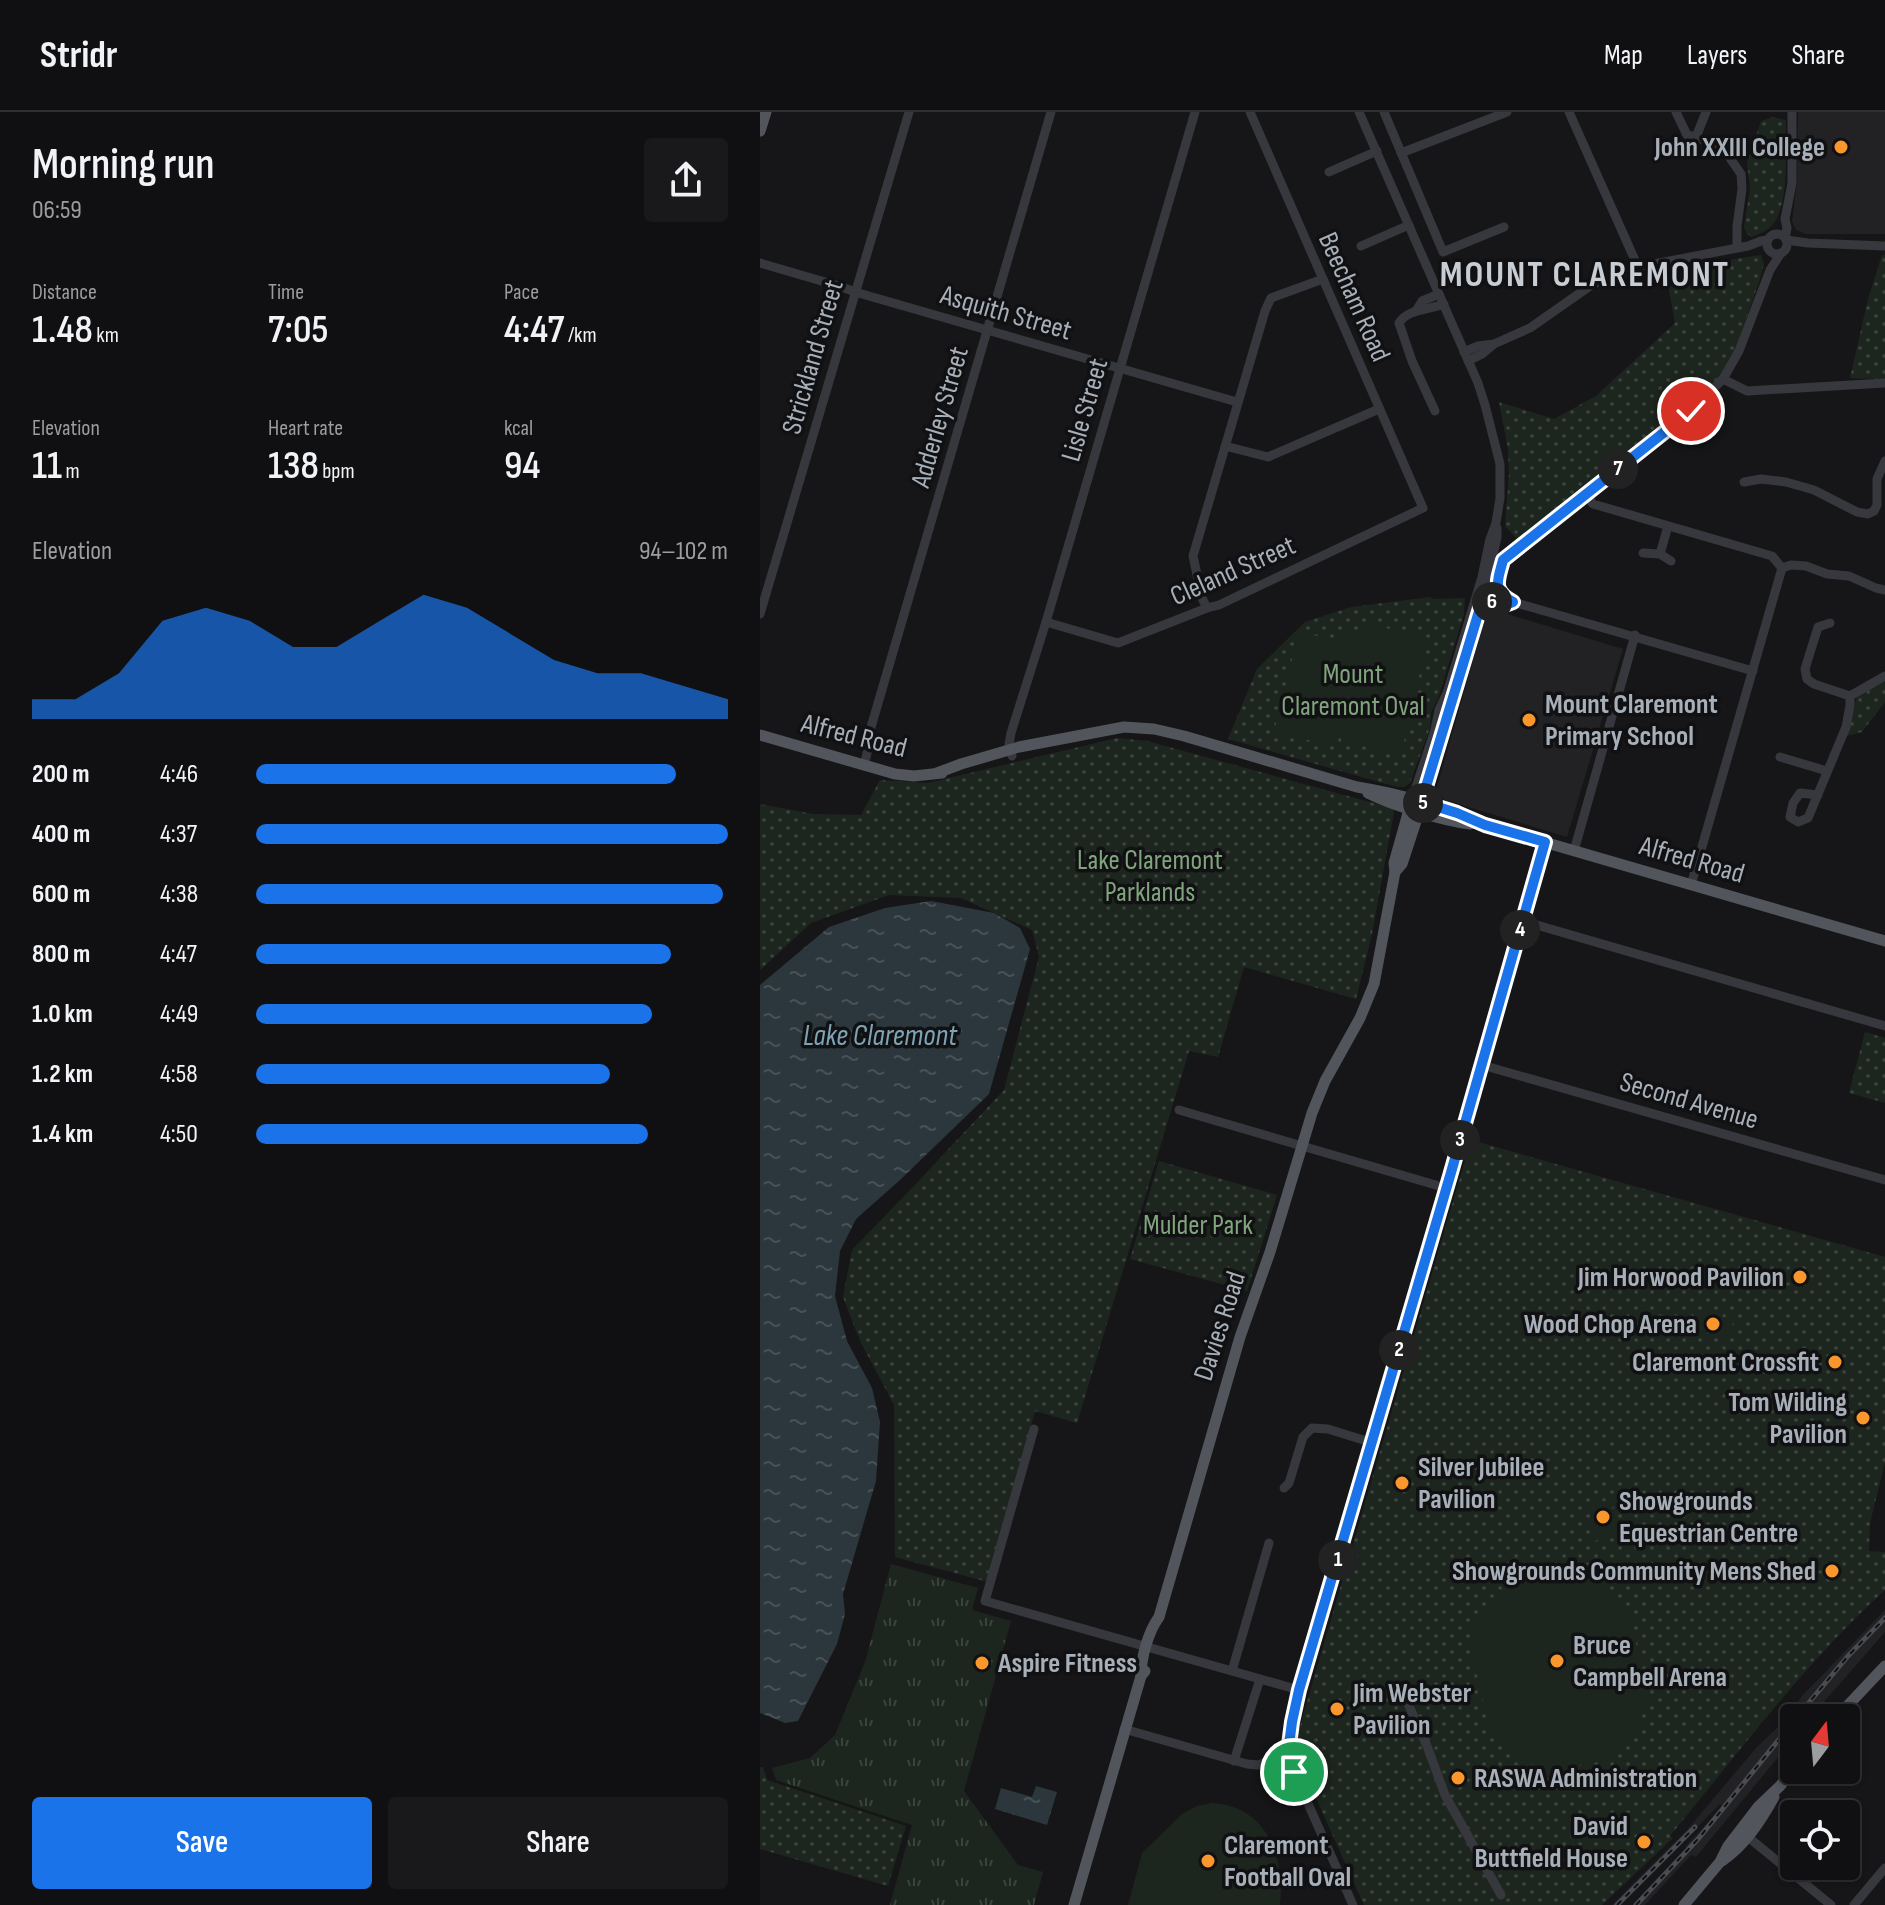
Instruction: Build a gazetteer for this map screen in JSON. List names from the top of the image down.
{
  "streets": {
    "main road": ["Alfred Road", "Davies Road"],
    "street": [
      "Beecham Road",
      "Asquith Street",
      "Strickland Street",
      "Lisle Street",
      "Adderley Street",
      "Cleland Street",
      "Second Avenue"
    ]
  },
  "crossings": [
    ["Beecham Road", "Cleland Street"],
    ["Asquith Street", "Strickland Street"],
    ["Asquith Street", "Lisle Street"],
    ["Asquith Street", "Adderley Street"],
    ["Lisle Street", "Cleland Street"],
    ["Lisle Street", "Alfred Road"],
    ["Adderley Street", "Alfred Road"],
    ["Alfred Road", "Davies Road"]
  ],
  "districts": ["MOUNT CLAREMONT"],
  "water": ["Lake Claremont"],
  "parks": ["Mount Claremont Oval", "Lake Claremont Parklands", "Mulder Park"],
  "places": [
    "John XXIII College",
    "Mount Claremont Primary School",
    "Jim Horwood Pavilion",
    "Wood Chop Arena",
    "Claremont Crossfit",
    "Tom Wilding Pavilion",
    "Silver Jubilee Pavilion",
    "Showgrounds Equestrian Centre",
    "Showgrounds Community Mens Shed",
    "Bruce Campbell Arena",
    "Aspire Fitness",
    "Jim Webster Pavilion",
    "RASWA Administration",
    "David Buttfield House",
    "Claremont Football Oval"
  ],
  "north": "top",
  "page": {
    "header": "Stridr",
    "nav": ["Map", "Layers", "Share"],
    "heading": ["Morning run", "06:59"],
    "stats": [
      ["Distance", "1.48 km"],
      ["Time", "7:05"],
      ["Pace", "4:47 /km"],
      ["Elevation", "11 m"],
      ["Heart rate", "138 bpm"],
      ["kcal", "94"]
    ],
    "pins": [
      "7",
      "6",
      "5",
      "4",
      "3",
      "2",
      "1"
    ],
    "chart": ["Elevation", "94–102 m"],
    "list": [
      {
        "name": "200 m",
        "note": "4:46"
      },
      {
        "name": "400 m",
        "note": "4:37"
      },
      {
        "name": "600 m",
        "note": "4:38"
      },
      {
        "name": "800 m",
        "note": "4:47"
      },
      {
        "name": "1.0 km",
        "note": "4:49"
      },
      {
        "name": "1.2 km",
        "note": "4:58"
      },
      {
        "name": "1.4 km",
        "note": "4:50"
      }
    ],
    "buttons": ["Save", "Share"]
  }
}
